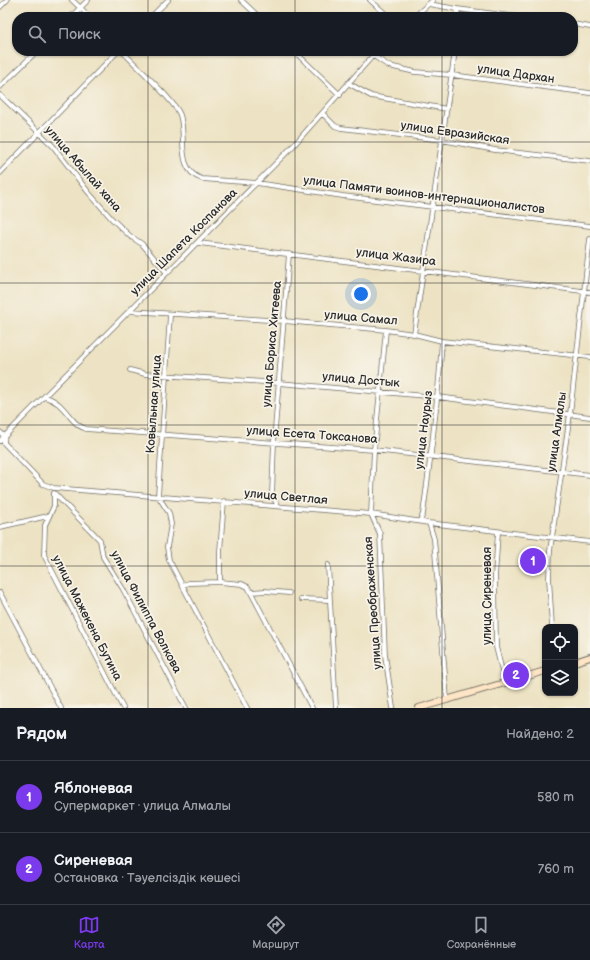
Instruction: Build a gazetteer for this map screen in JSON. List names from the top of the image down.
{
  "streets": {
    "street": [
      "улица Дархан",
      "улица Евразийская",
      "улица Абылай хана",
      "улица Памяти воинов-интернационалистов",
      "улица Шапета Коспанова",
      "улица Жазира",
      "улица Самал",
      "улица Бориса Хитеева",
      "улица Достык",
      "Ковыльная улица",
      "улица Наурыз",
      "улица Алмалы",
      "улица Есета Токсанова",
      "улица Светлая",
      "улица Сиреневая",
      "улица Преображенская",
      "улица Филиппа Волкова",
      "улица Мажекена Бутина"
    ]
  },
  "crossings": [
    ["улица Дархан", "улица Шапета Коспанова"],
    ["улица Евразийская", "улица Шапета Коспанова"],
    ["улица Абылай хана", "улица Шапета Коспанова"],
    ["улица Памяти воинов-интернационалистов", "улица Шапета Коспанова"],
    ["улица Шапета Коспанова", "улица Жазира"],
    ["улица Шапета Коспанова", "улица Самал"],
    ["улица Шапета Коспанова", "улица Есета Токсанова"],
    ["улица Шапета Коспанова", "улица Светлая"],
    ["улица Жазира", "улица Бориса Хитеева"],
    ["улица Жазира", "улица Алмалы"],
    ["улица Самал", "улица Бориса Хитеева"],
    ["улица Самал", "Ковыльная улица"],
    ["улица Самал", "улица Наурыз"],
    ["улица Самал", "улица Алмалы"],
    ["улица Самал", "улица Преображенская"],
    ["улица Бориса Хитеева", "улица Достык"],
    ["улица Бориса Хитеева", "улица Есета Токсанова"],
    ["улица Бориса Хитеева", "улица Светлая"],
    ["улица Достык", "Ковыльная улица"],
    ["улица Достык", "улица Наурыз"],
    ["улица Достык", "улица Алмалы"],
    ["улица Достык", "улица Преображенская"],
    ["Ковыльная улица", "улица Есета Токсанова"],
    ["Ковыльная улица", "улица Светлая"],
    ["улица Наурыз", "улица Есета Токсанова"],
    ["улица Наурыз", "улица Светлая"],
    ["улица Алмалы", "улица Есета Токсанова"],
    ["улица Алмалы", "улица Светлая"],
    ["улица Есета Токсанова", "улица Преображенская"],
    ["улица Светлая", "улица Сиреневая"],
    ["улица Светлая", "улица Преображенская"],
    ["улица Светлая", "улица Мажекена Бутина"],
    ["улица Филиппа Волкова", "улица Мажекена Бутина"]
  ],
  "page": {
    "search": "Поиск",
    "pins": ["1", "2"],
    "heading": ["Рядом", "Найдено: 2"],
    "list": [
      {
        "mark": "1",
        "name": "Яблоневая",
        "note": "Супермаркет · улица Алмалы",
        "value": "580 m"
      },
      {
        "mark": "2",
        "name": "Сиреневая",
        "note": "Остановка · Тәуелсіздік көшесі",
        "value": "760 m"
      }
    ],
    "nav": ["Карта", "Маршрут", "Сохранённые"]
  }
}
